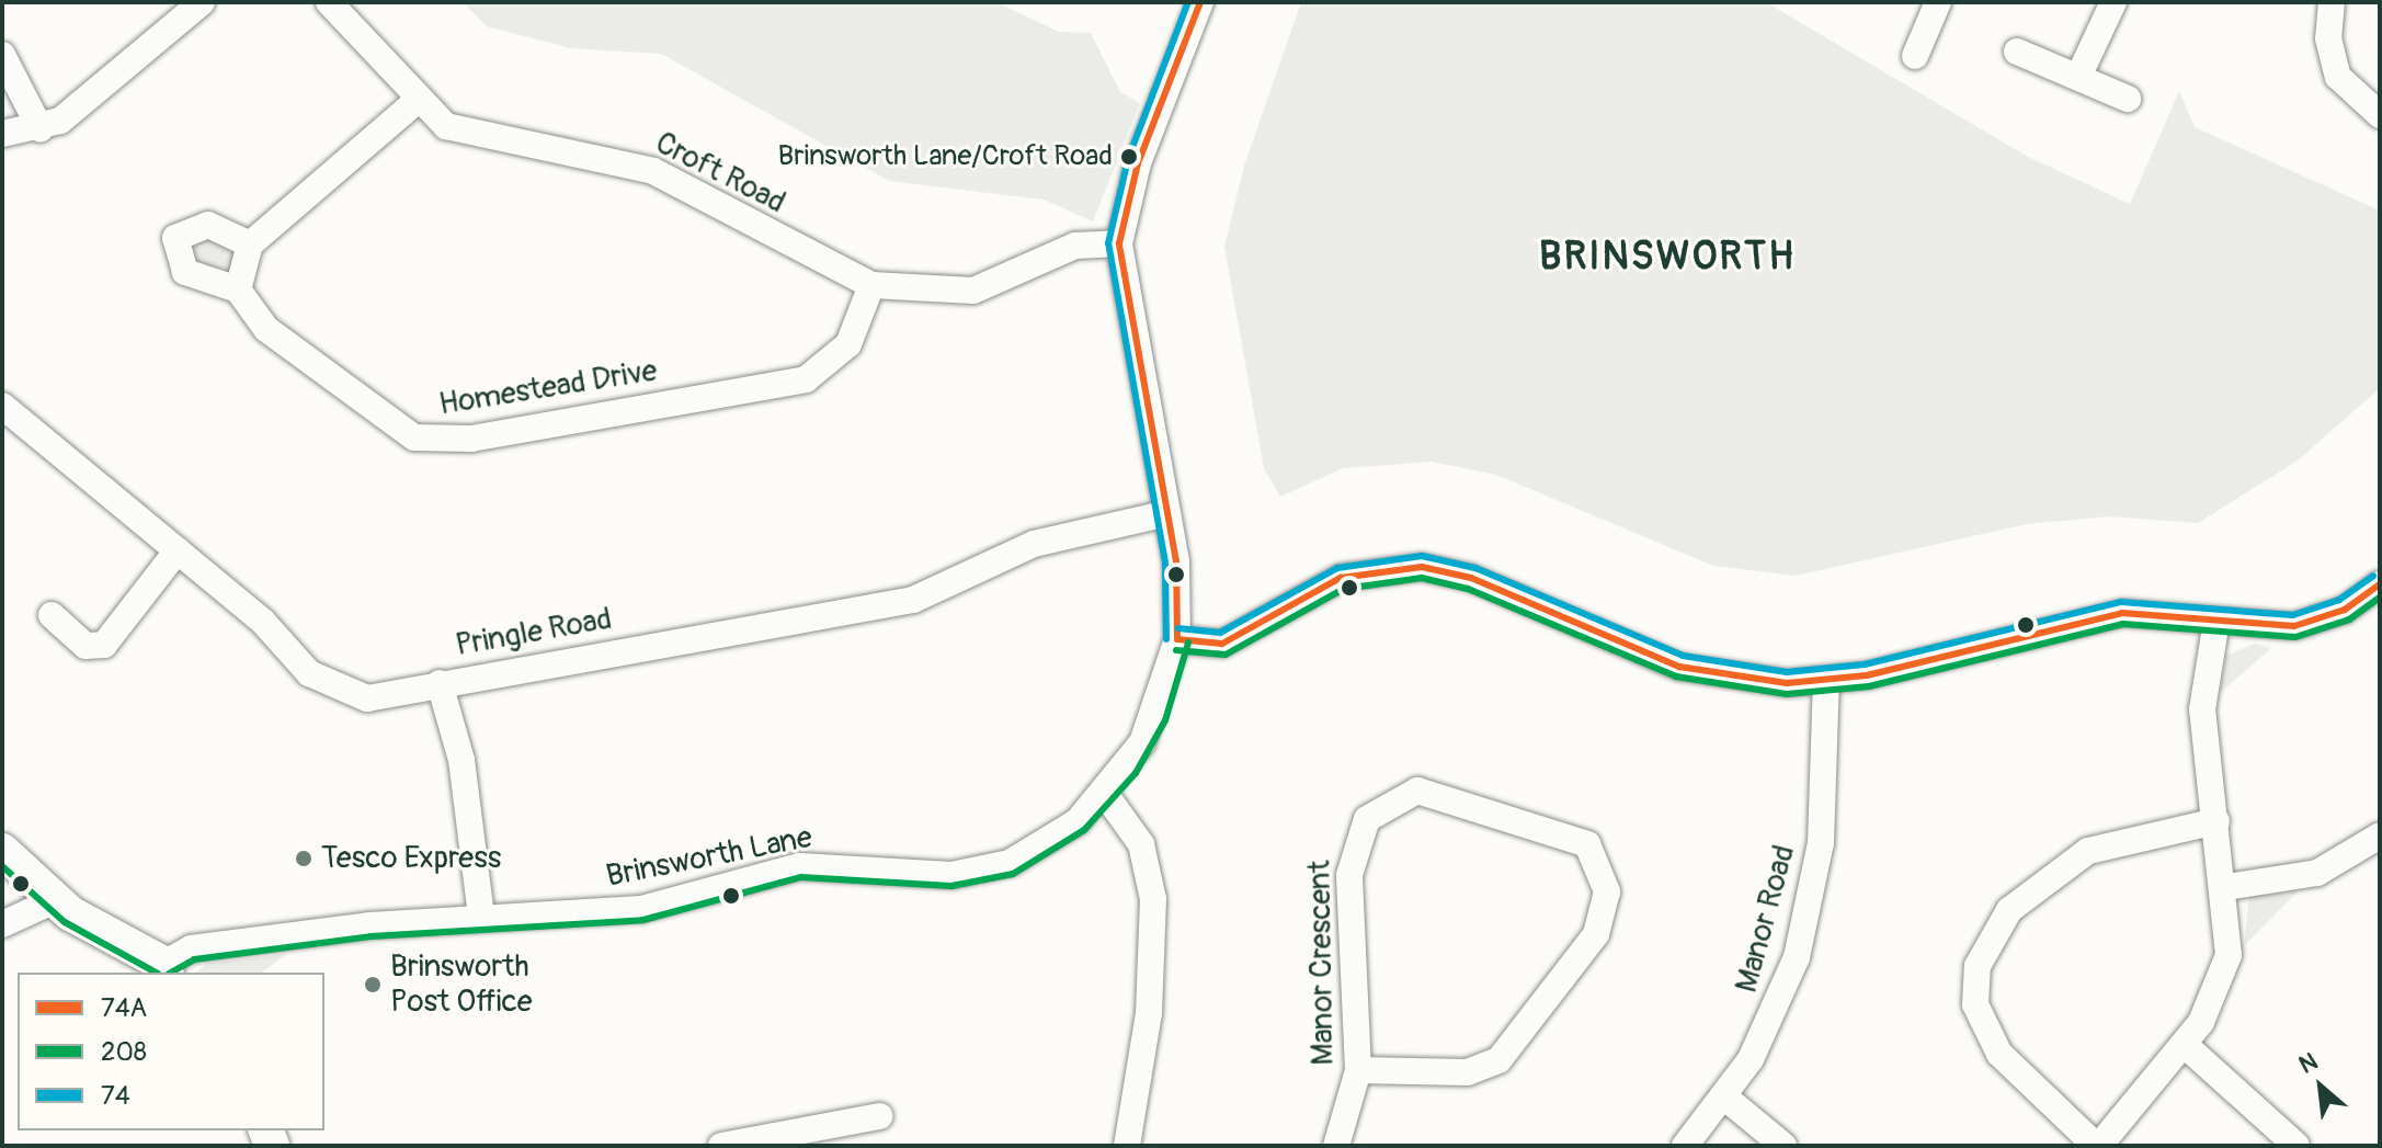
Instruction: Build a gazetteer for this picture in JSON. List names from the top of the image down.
{
  "streets": {
    "street": [
      "Croft Road",
      "Homestead Drive",
      "Pringle Road",
      "Brinsworth Lane",
      "Manor Road",
      "Manor Crescent"
    ]
  },
  "crossings": [
    ["Croft Road", "Homestead Drive"],
    ["Croft Road", "Brinsworth Lane"],
    ["Pringle Road", "Brinsworth Lane"]
  ],
  "districts": ["BRINSWORTH"],
  "places": ["Brinsworth Lane/Croft Road", "Tesco Express", "Brinsworth Post Office"],
  "lines": ["transit line 74A", "transit line 74", "transit line 208"],
  "legend": ["74A", "208", "74"],
  "north": "top left"
}
